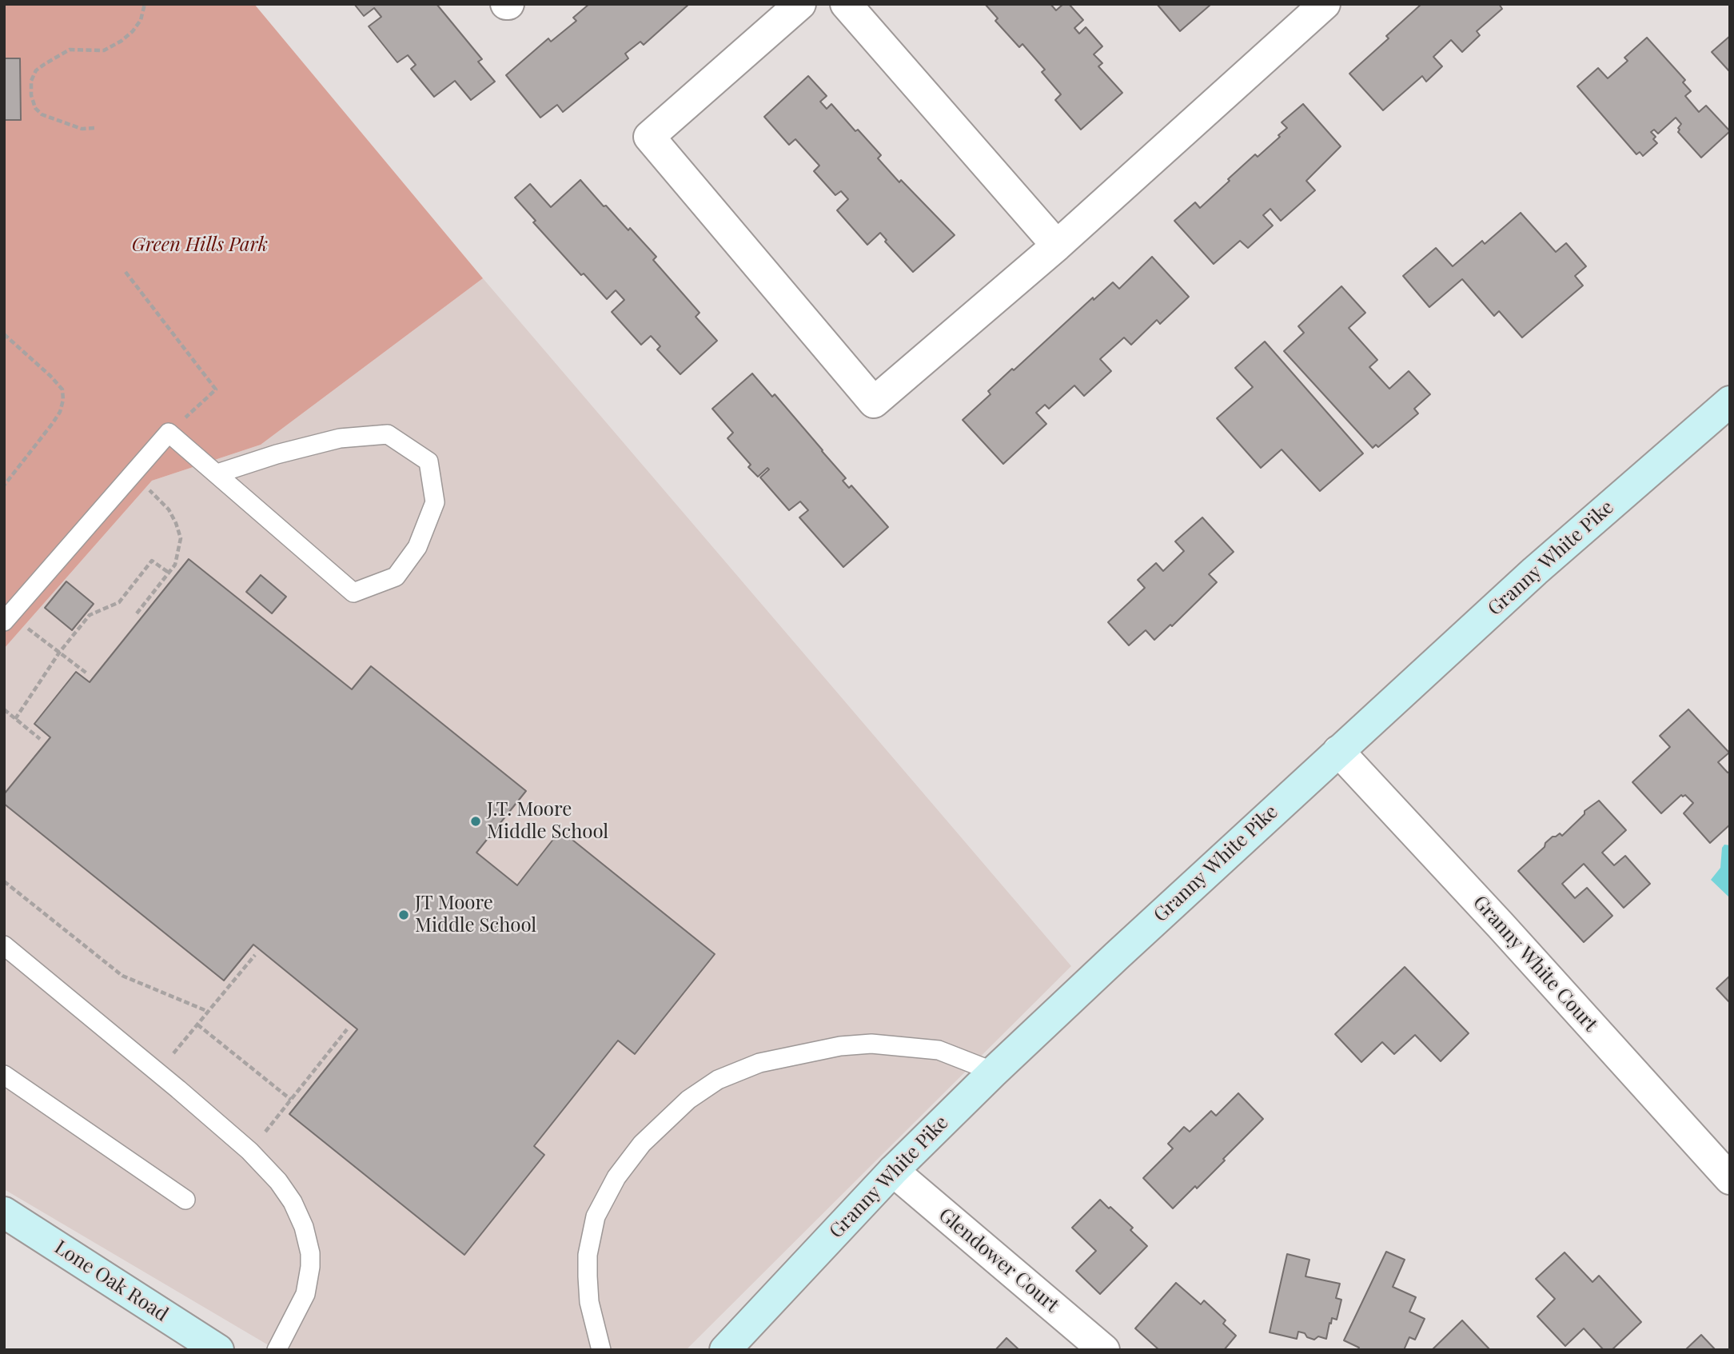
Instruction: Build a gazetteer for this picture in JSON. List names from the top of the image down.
{
  "streets": {
    "main road": ["Granny White Pike", "Lone Oak Road"],
    "street": ["Granny White Court", "Glendower Court"]
  },
  "crossings": [
    ["Granny White Pike", "Granny White Court"],
    ["Granny White Pike", "Glendower Court"]
  ],
  "parks": ["Green Hills Park"],
  "places": ["J.T. Moore Middle School", "JT Moore Middle School"]
}
